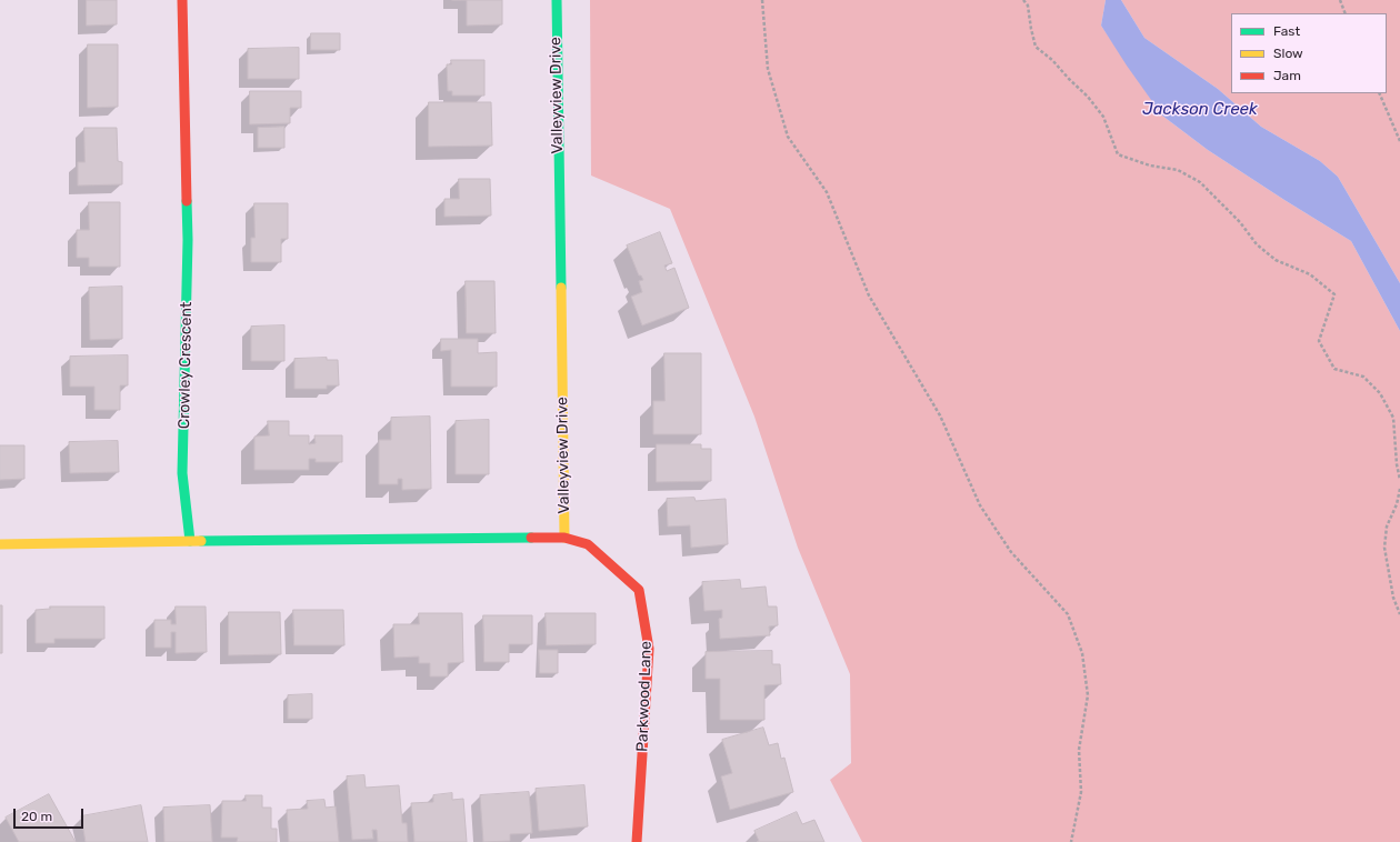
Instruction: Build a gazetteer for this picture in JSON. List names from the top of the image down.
{
  "streets": {
    "street": ["Valleyview Drive", "Crowley Crescent", "Parkwood Lane"]
  },
  "crossings": [
    ["Valleyview Drive", "Crowley Crescent"],
    ["Valleyview Drive", "Parkwood Lane"]
  ],
  "water": ["Jackson Creek"],
  "legend": ["Fast", "Slow", "Jam"],
  "scale_bar": "20 m"
}
